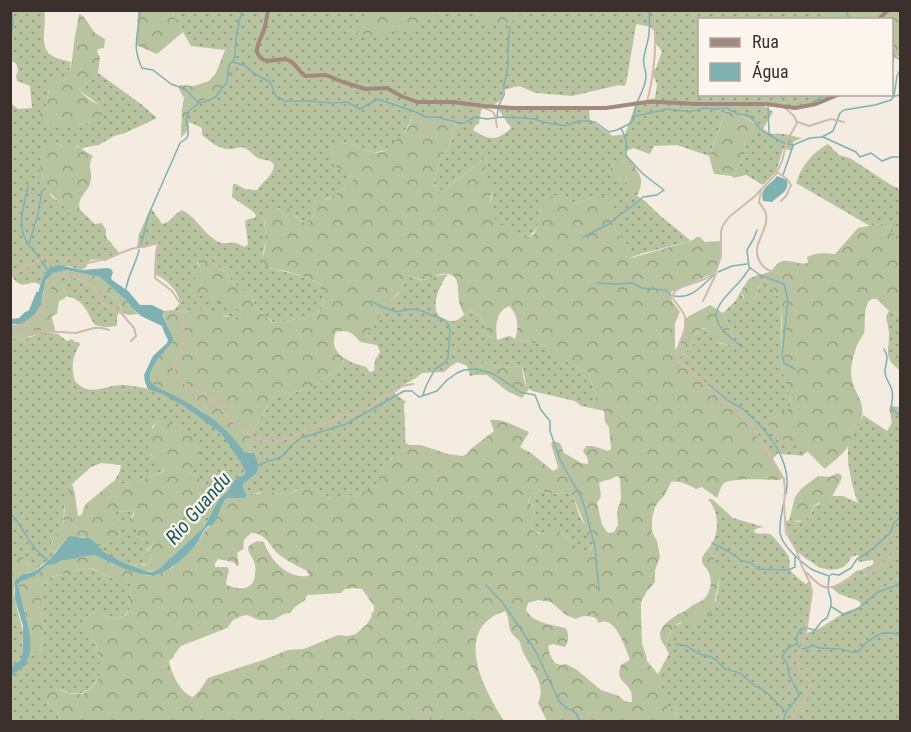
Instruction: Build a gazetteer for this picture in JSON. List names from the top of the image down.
{
  "water": ["Rio Guandu"],
  "legend": ["Rua", "Água"]
}
